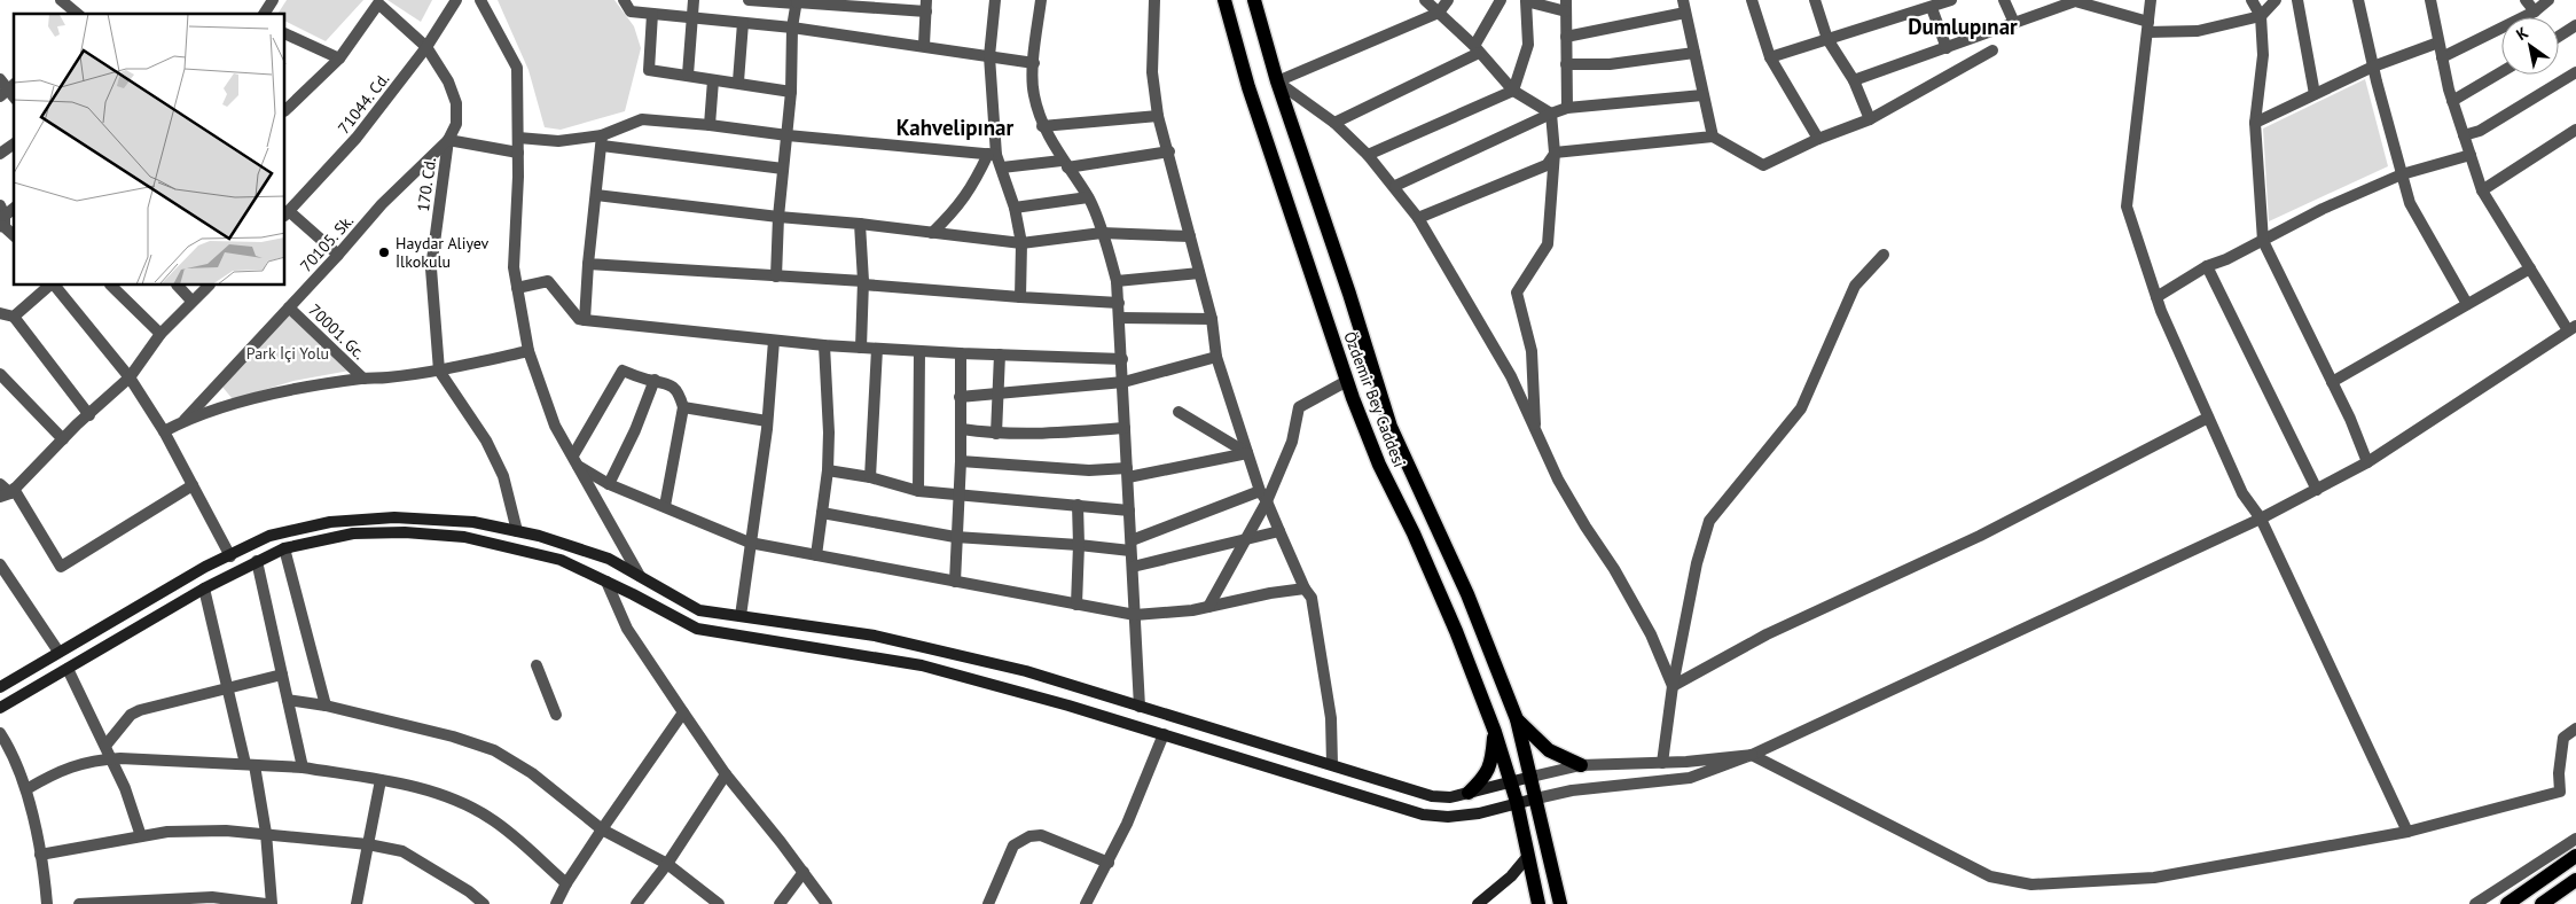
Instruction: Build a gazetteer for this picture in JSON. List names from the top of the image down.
{
  "streets": {
    "main road": ["Özdemir Bey Caddesi"],
    "street": [
      "71044. Cd.",
      "170. Cd.",
      "70105. Sk.",
      "70001. Gc."
    ]
  },
  "crossings": [
    ["71044. Cd.", "170. Cd."],
    ["170. Cd.", "70105. Sk."],
    ["70105. Sk.", "70001. Gc."]
  ],
  "districts": ["Dumlupınar", "Kahvelipınar"],
  "parks": ["Park İçi Yolu"],
  "places": ["Haydar Aliyev İlkokulu"],
  "north": "top left"
}
